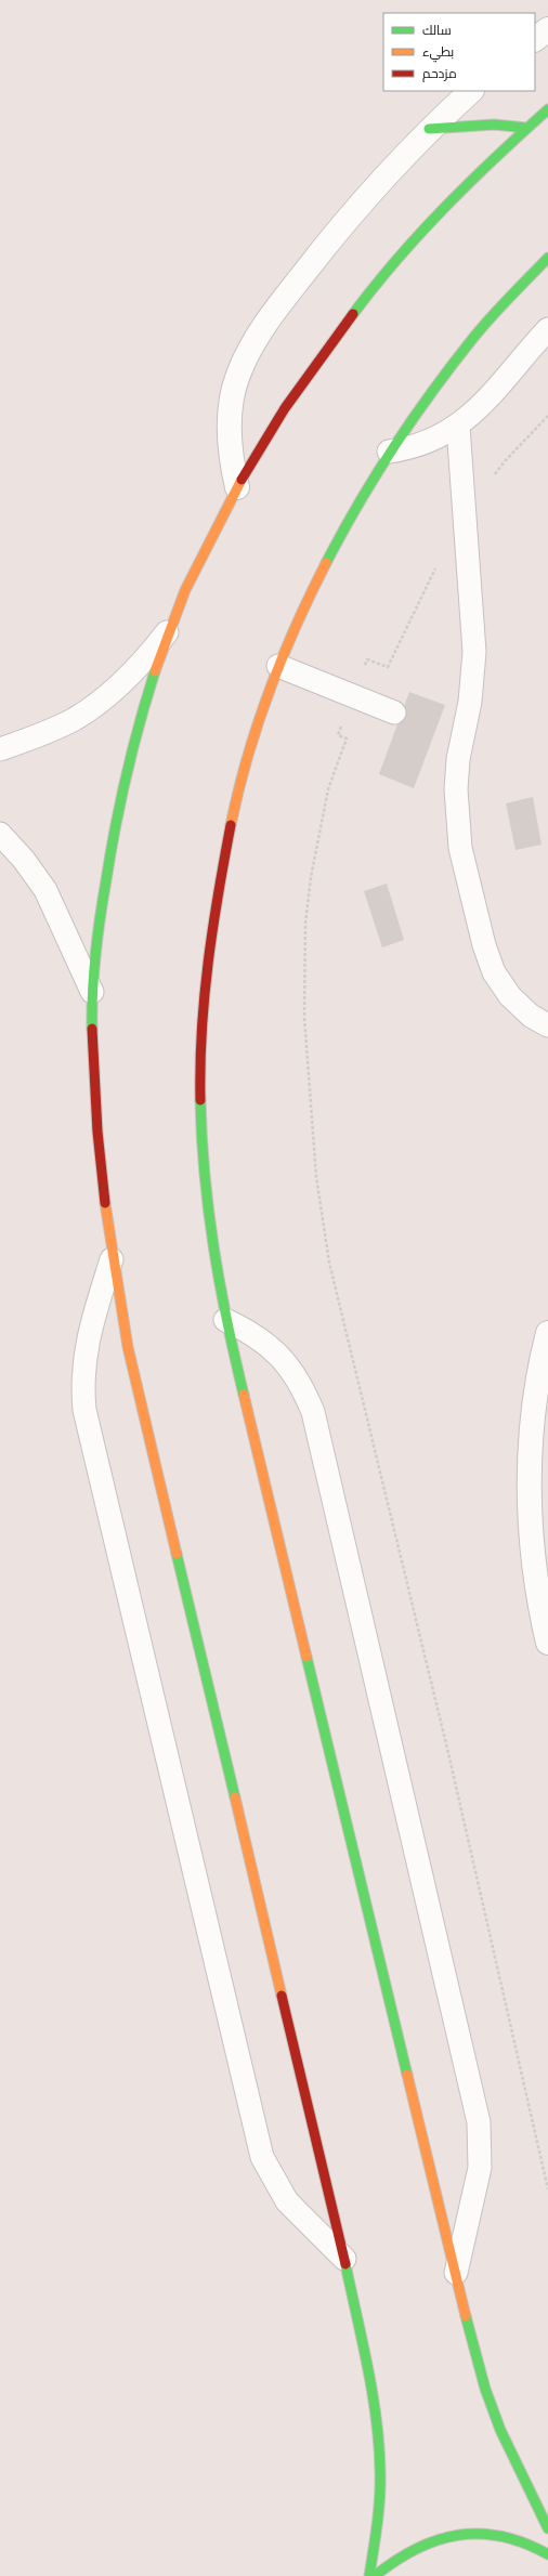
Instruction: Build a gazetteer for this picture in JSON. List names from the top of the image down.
{
  "legend": ["سالك", "بطيء", "مزدحم"]
}
